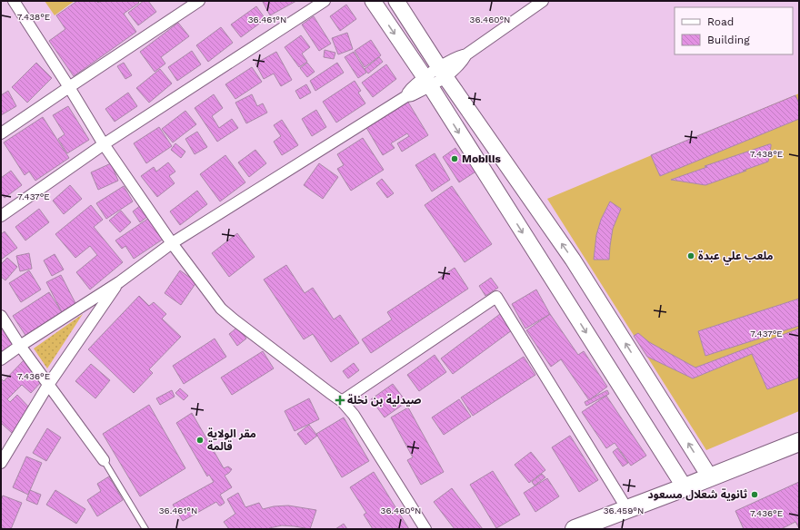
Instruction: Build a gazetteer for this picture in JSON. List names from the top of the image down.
{
  "places": {
    "other": [
      "Mobilis",
      "ملعب علي عبدة",
      "مقر الولاية قالمة",
      "ثانوية شعلال مسعود"
    ],
    "health": ["صيدلية بن نخلة"]
  },
  "legend": ["Road", "Building"],
  "coordinates": [
    "7.438°E",
    "36.461°N",
    "36.460°N",
    "7.437°E",
    "7.436°E",
    "36.459°N"
  ]
}
